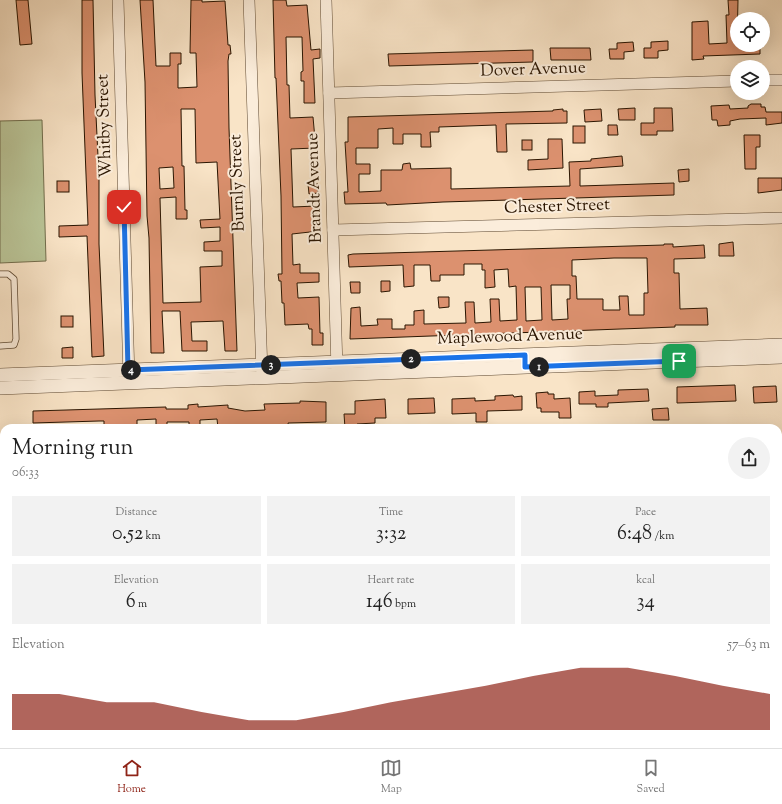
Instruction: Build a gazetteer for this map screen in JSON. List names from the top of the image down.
{
  "streets": {
    "street": [
      "Dover Avenue",
      "Whitby Street",
      "Burnly Street",
      "Brandt Avenue",
      "Chester Street",
      "Maplewood Avenue"
    ]
  },
  "crossings": [
    ["Dover Avenue", "Brandt Avenue"],
    ["Whitby Street", "Maplewood Avenue"],
    ["Burnly Street", "Maplewood Avenue"],
    ["Brandt Avenue", "Chester Street"],
    ["Brandt Avenue", "Maplewood Avenue"]
  ],
  "page": {
    "pins": [
      "2",
      "3",
      "1",
      "4"
    ],
    "heading": ["Morning run", "06:33"],
    "stats": [
      ["Distance", "0.52 km"],
      ["Time", "3:32"],
      ["Pace", "6:48 /km"],
      ["Elevation", "6 m"],
      ["Heart rate", "146 bpm"],
      ["kcal", "34"]
    ],
    "chart": ["Elevation", "57–63 m"],
    "tabs": ["Home", "Map", "Saved"]
  }
}
